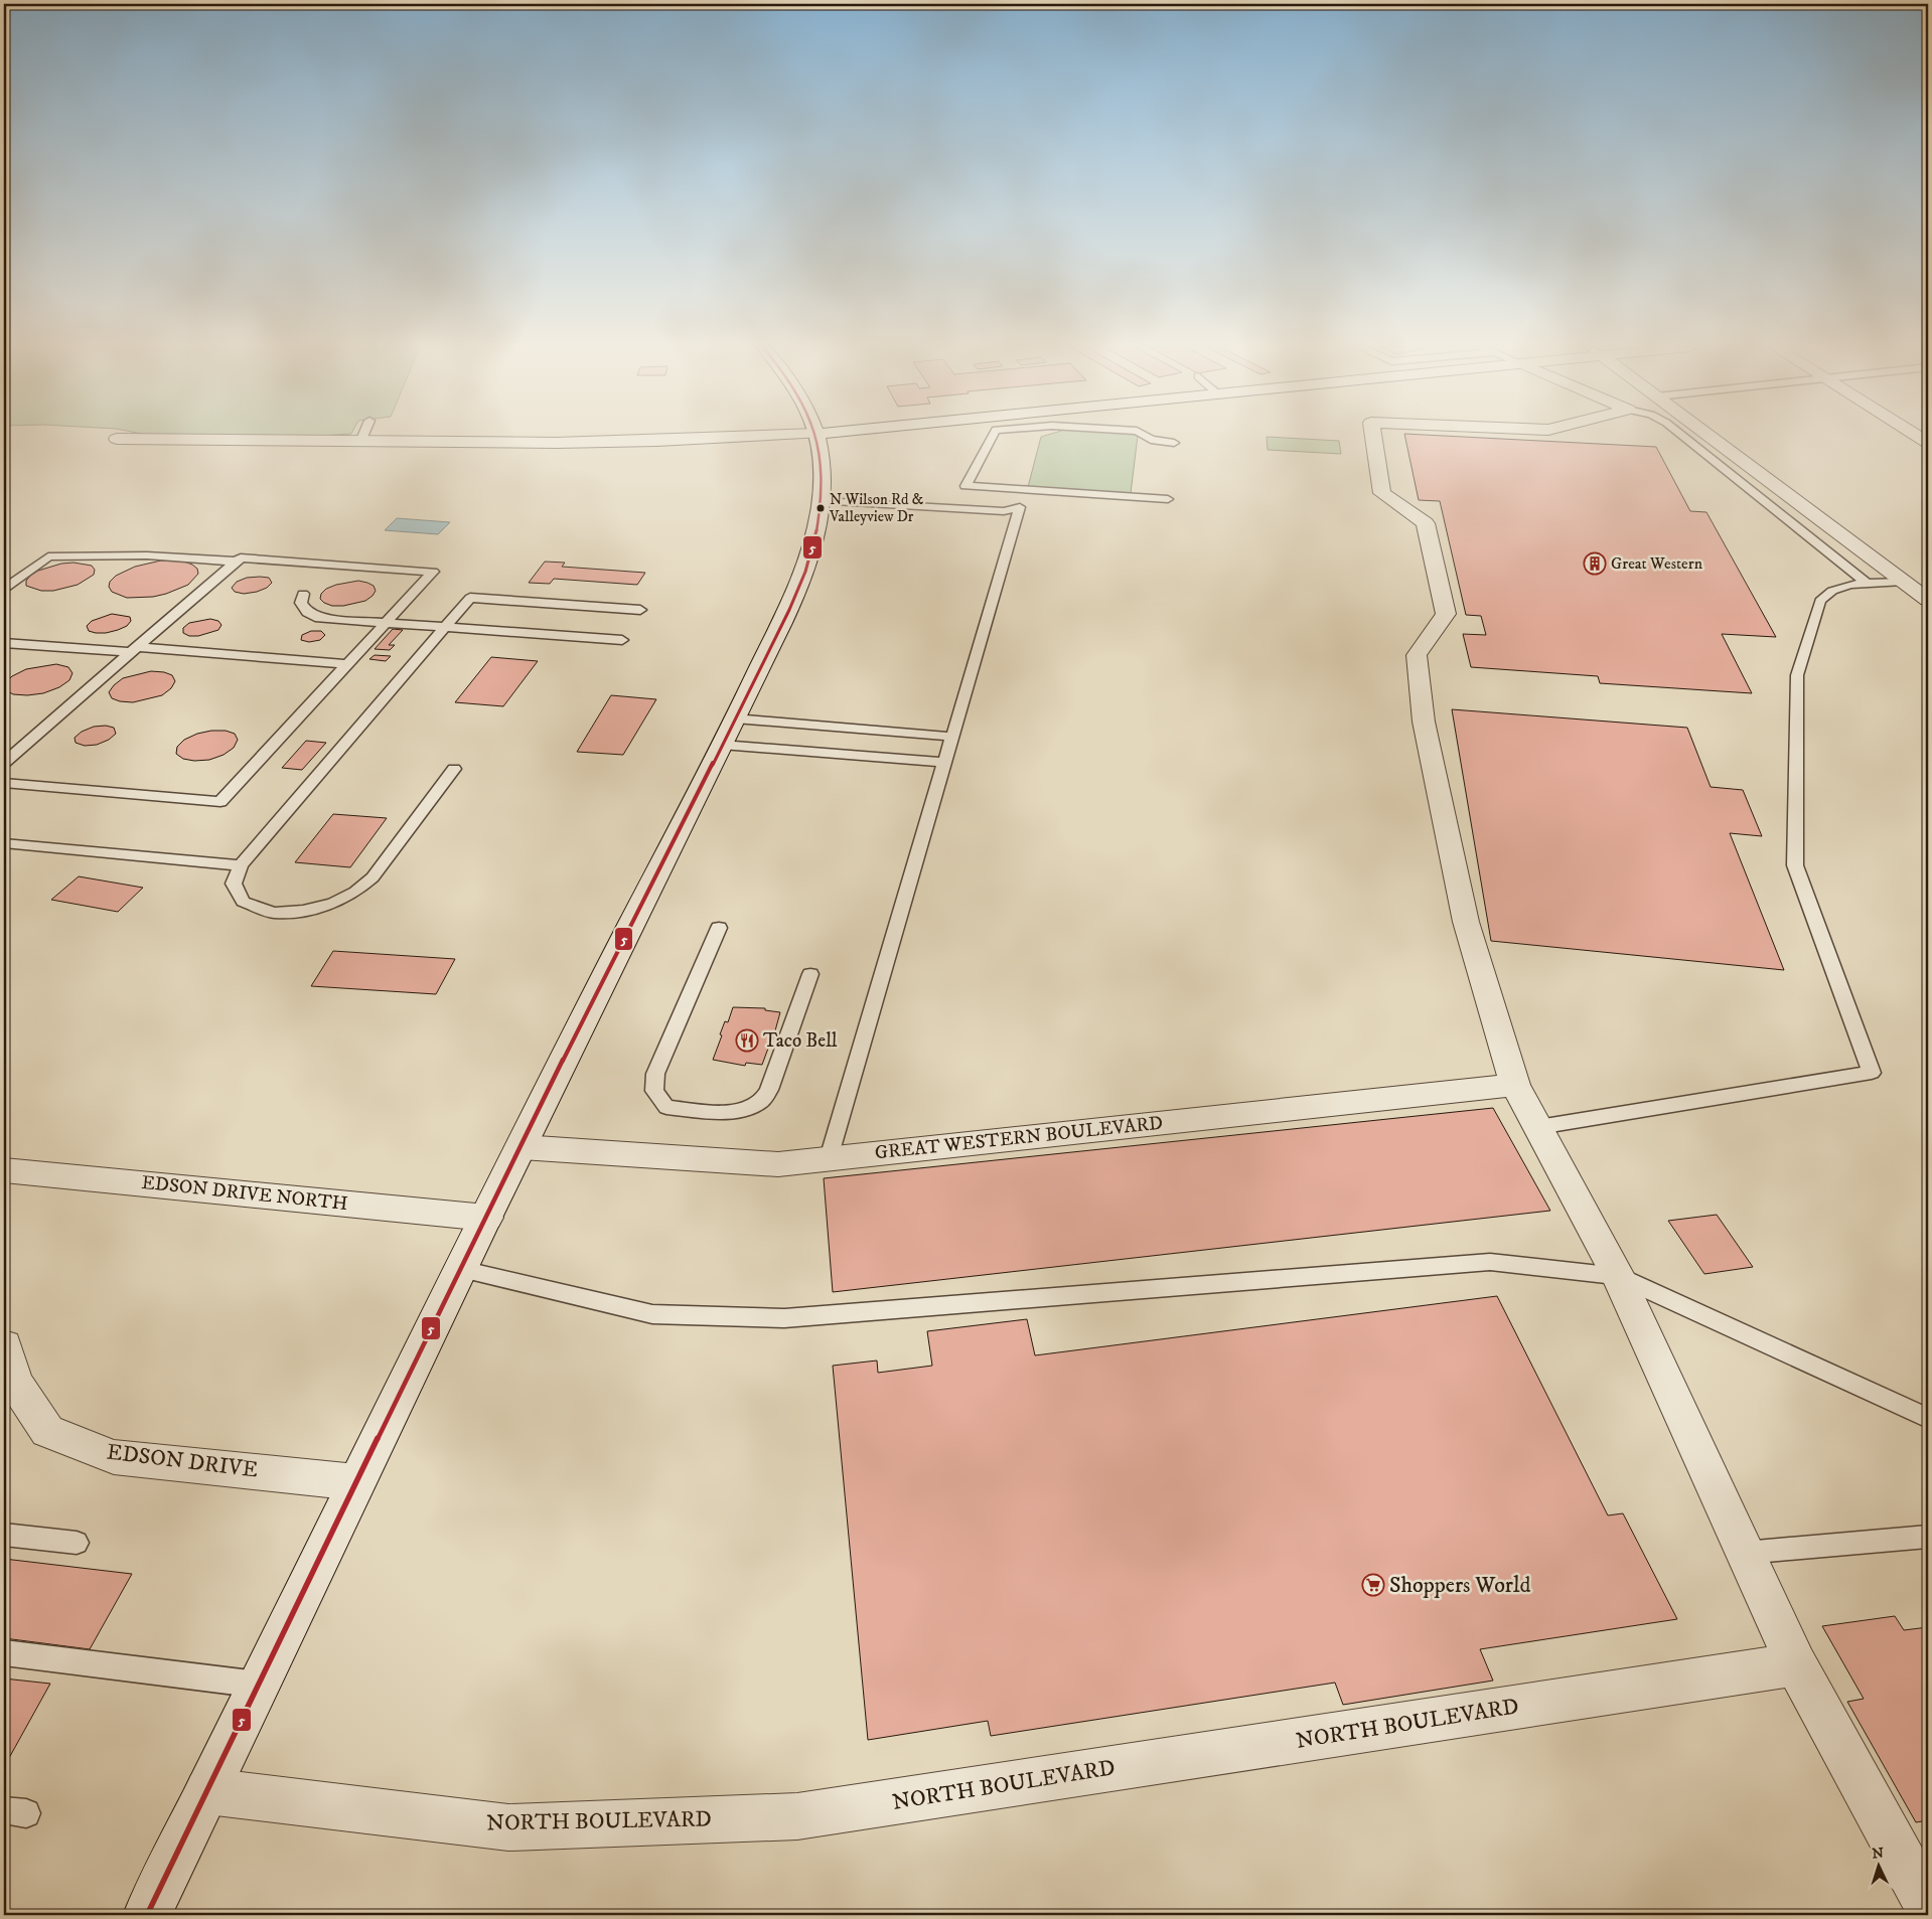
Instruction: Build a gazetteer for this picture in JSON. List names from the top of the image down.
{
  "streets": {
    "street": [
      "GREAT WESTERN BOULEVARD",
      "EDSON DRIVE NORTH",
      "EDSON DRIVE",
      "NORTH BOULEVARD"
    ]
  },
  "places": {
    "other": ["N Wilson Rd & Valleyview Dr"],
    "building": ["Great Western"],
    "restaurant": ["Taco Bell"],
    "supermarket": ["Shoppers World"]
  },
  "lines": ["transit line 5"],
  "north": "top"
}
